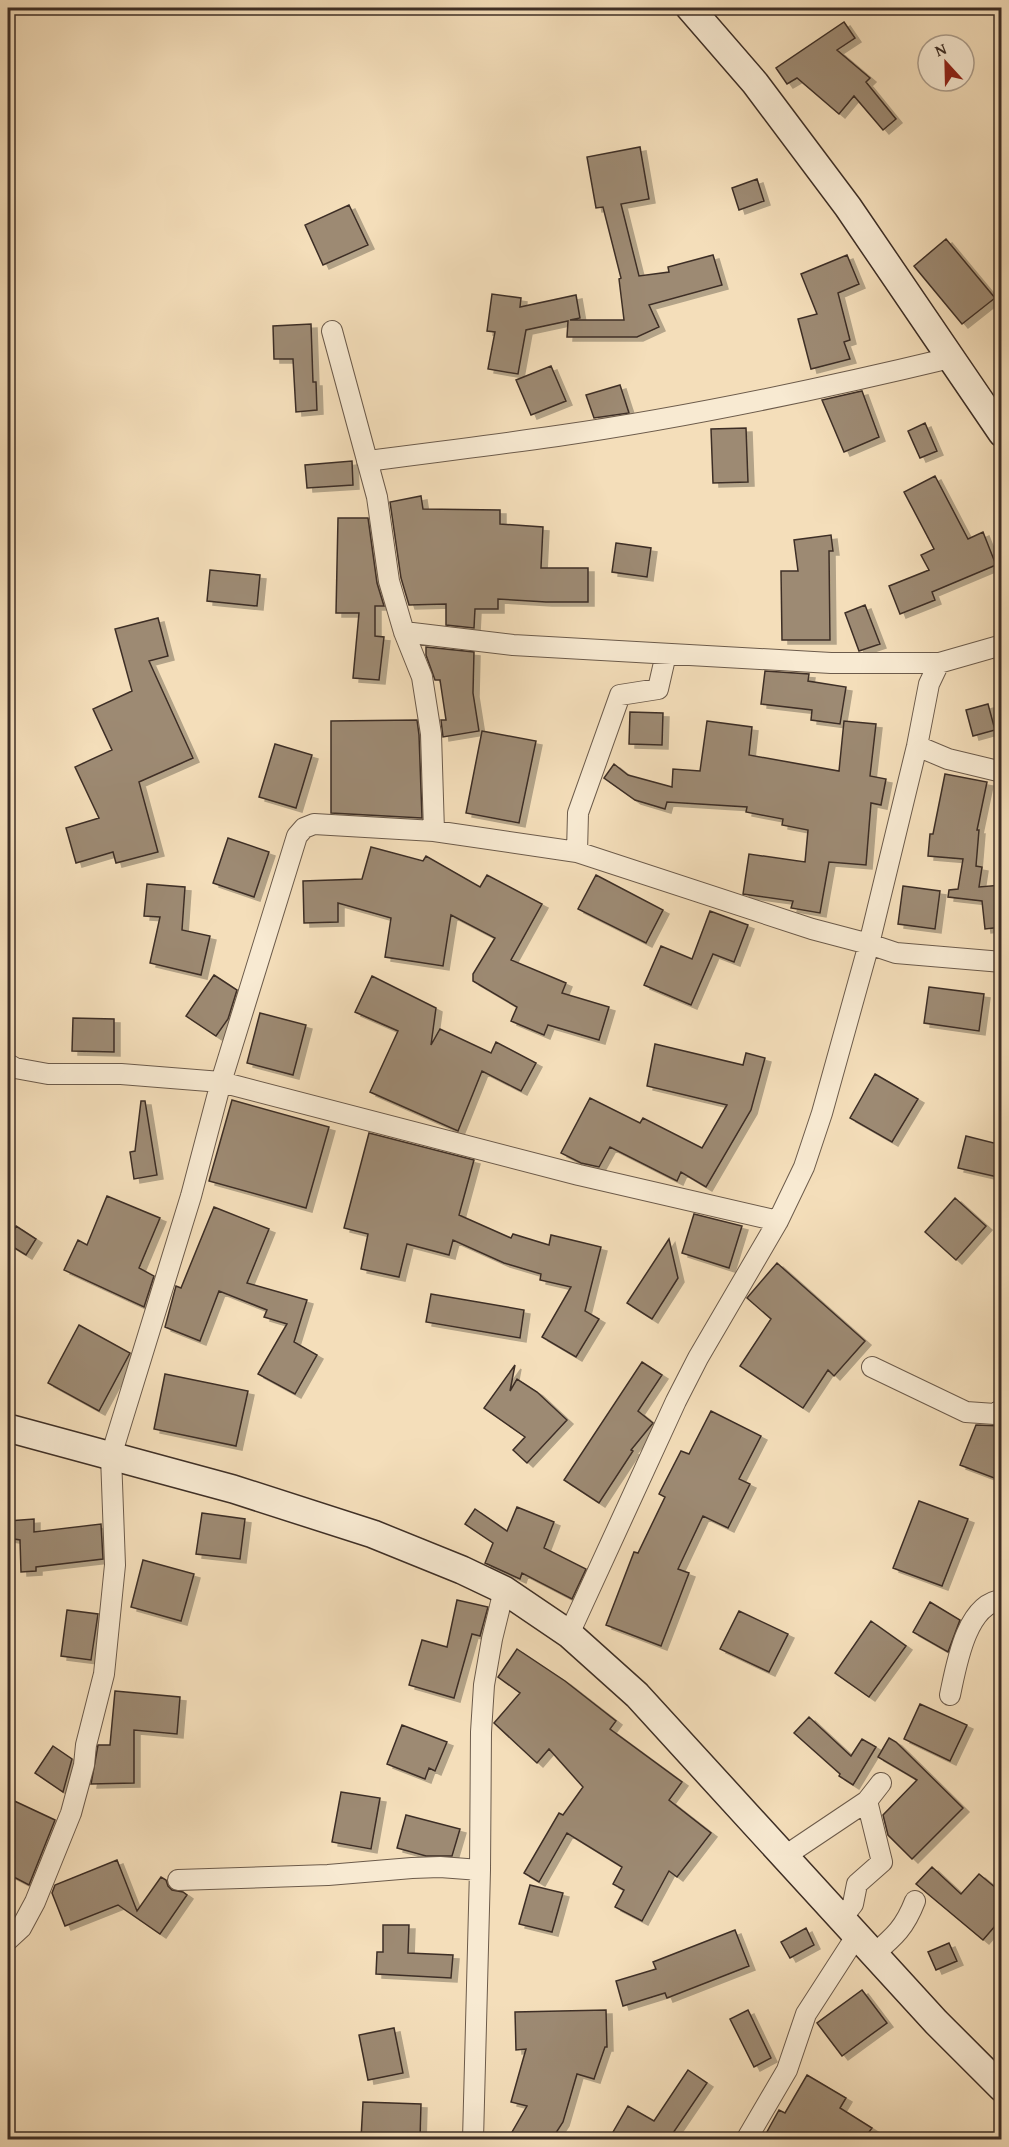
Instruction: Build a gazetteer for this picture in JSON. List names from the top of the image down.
{
  "north": "top"
}
